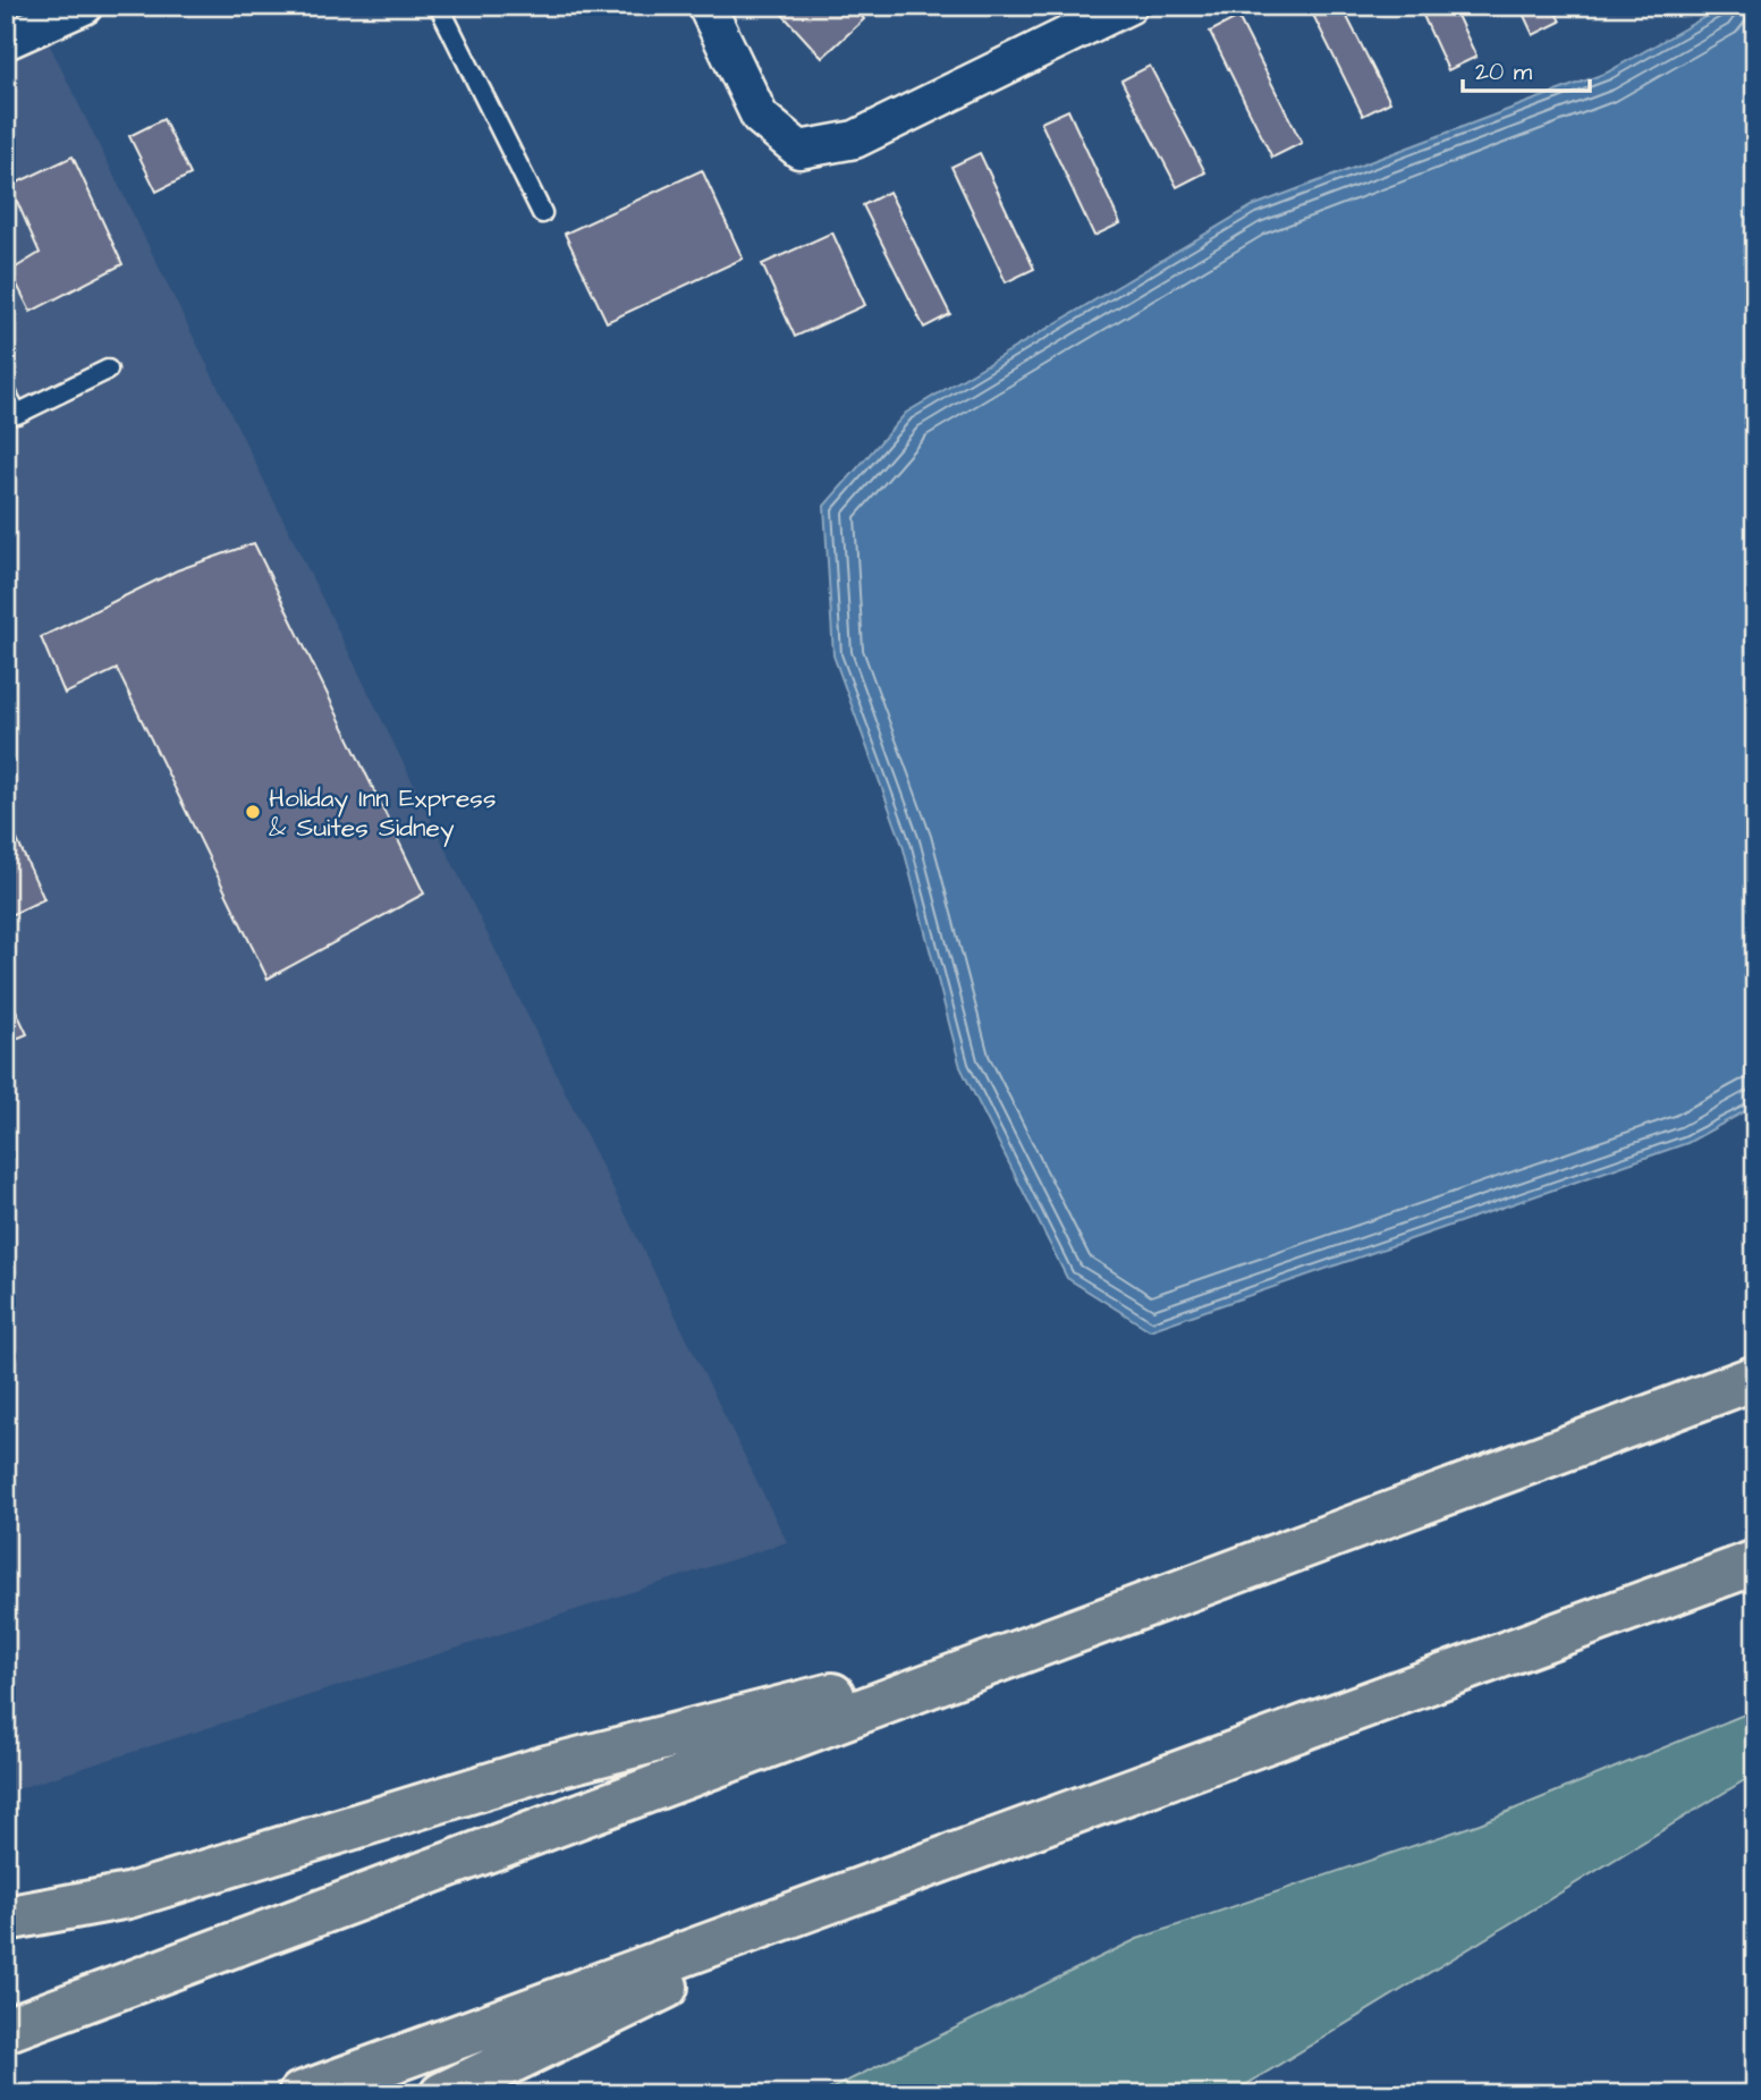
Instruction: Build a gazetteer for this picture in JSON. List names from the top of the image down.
{
  "places": ["Holiday Inn Express & Suites Sidney"],
  "scale_bar": "20 m"
}
